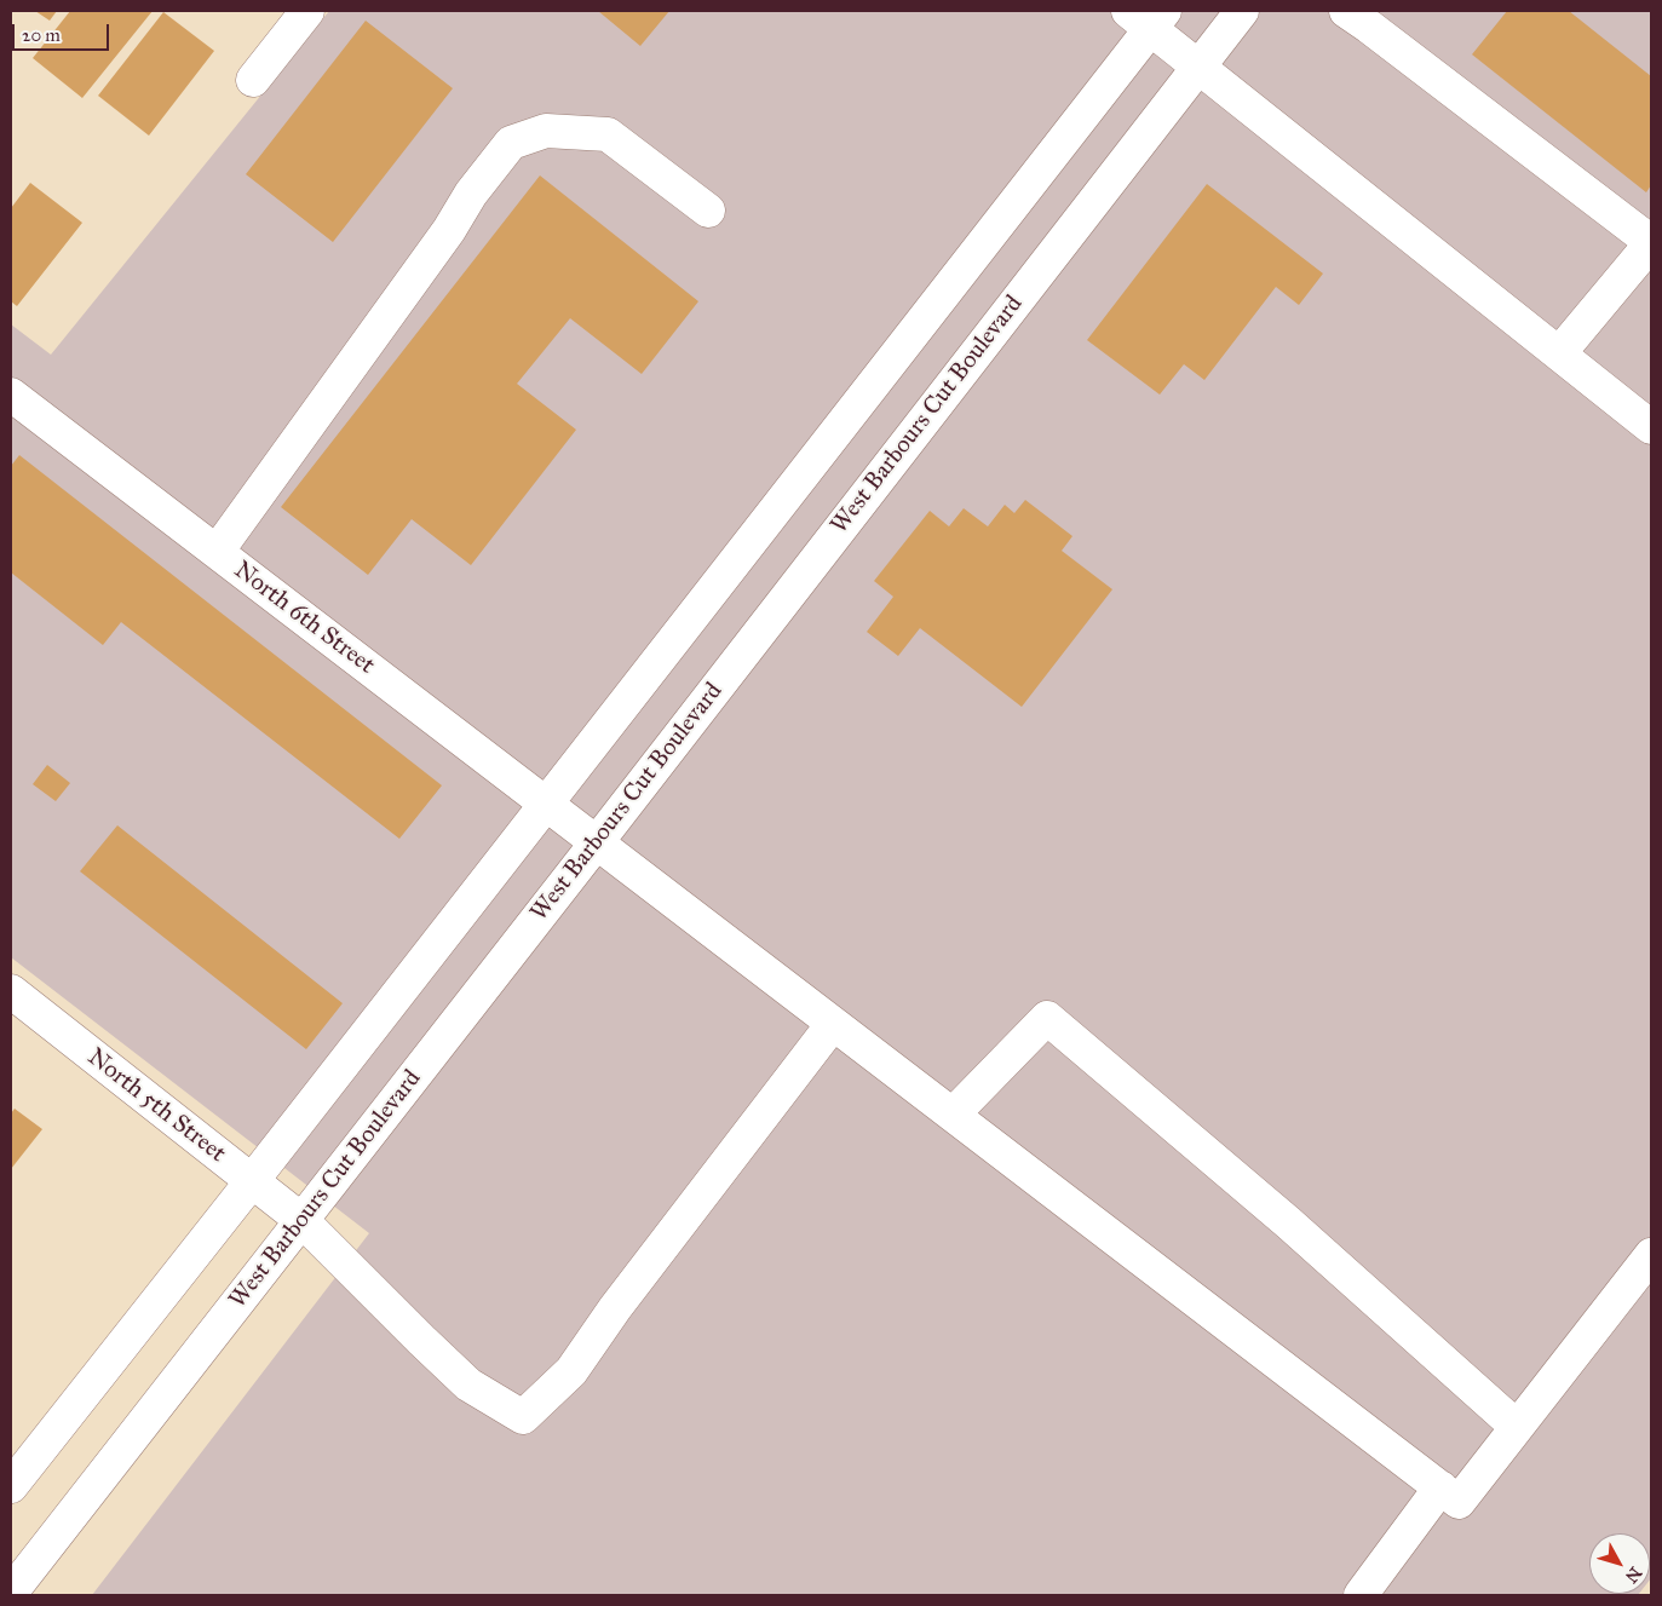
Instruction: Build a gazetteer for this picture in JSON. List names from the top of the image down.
{
  "streets": {
    "street": ["West Barbours Cut Boulevard", "North 6th Street", "North 5th Street"]
  },
  "crossings": [
    ["West Barbours Cut Boulevard", "North 6th Street"],
    ["West Barbours Cut Boulevard", "North 5th Street"],
    ["North 6th Street", "North 5th Street"]
  ],
  "scale_bar": "20 m",
  "north": "bottom right"
}
